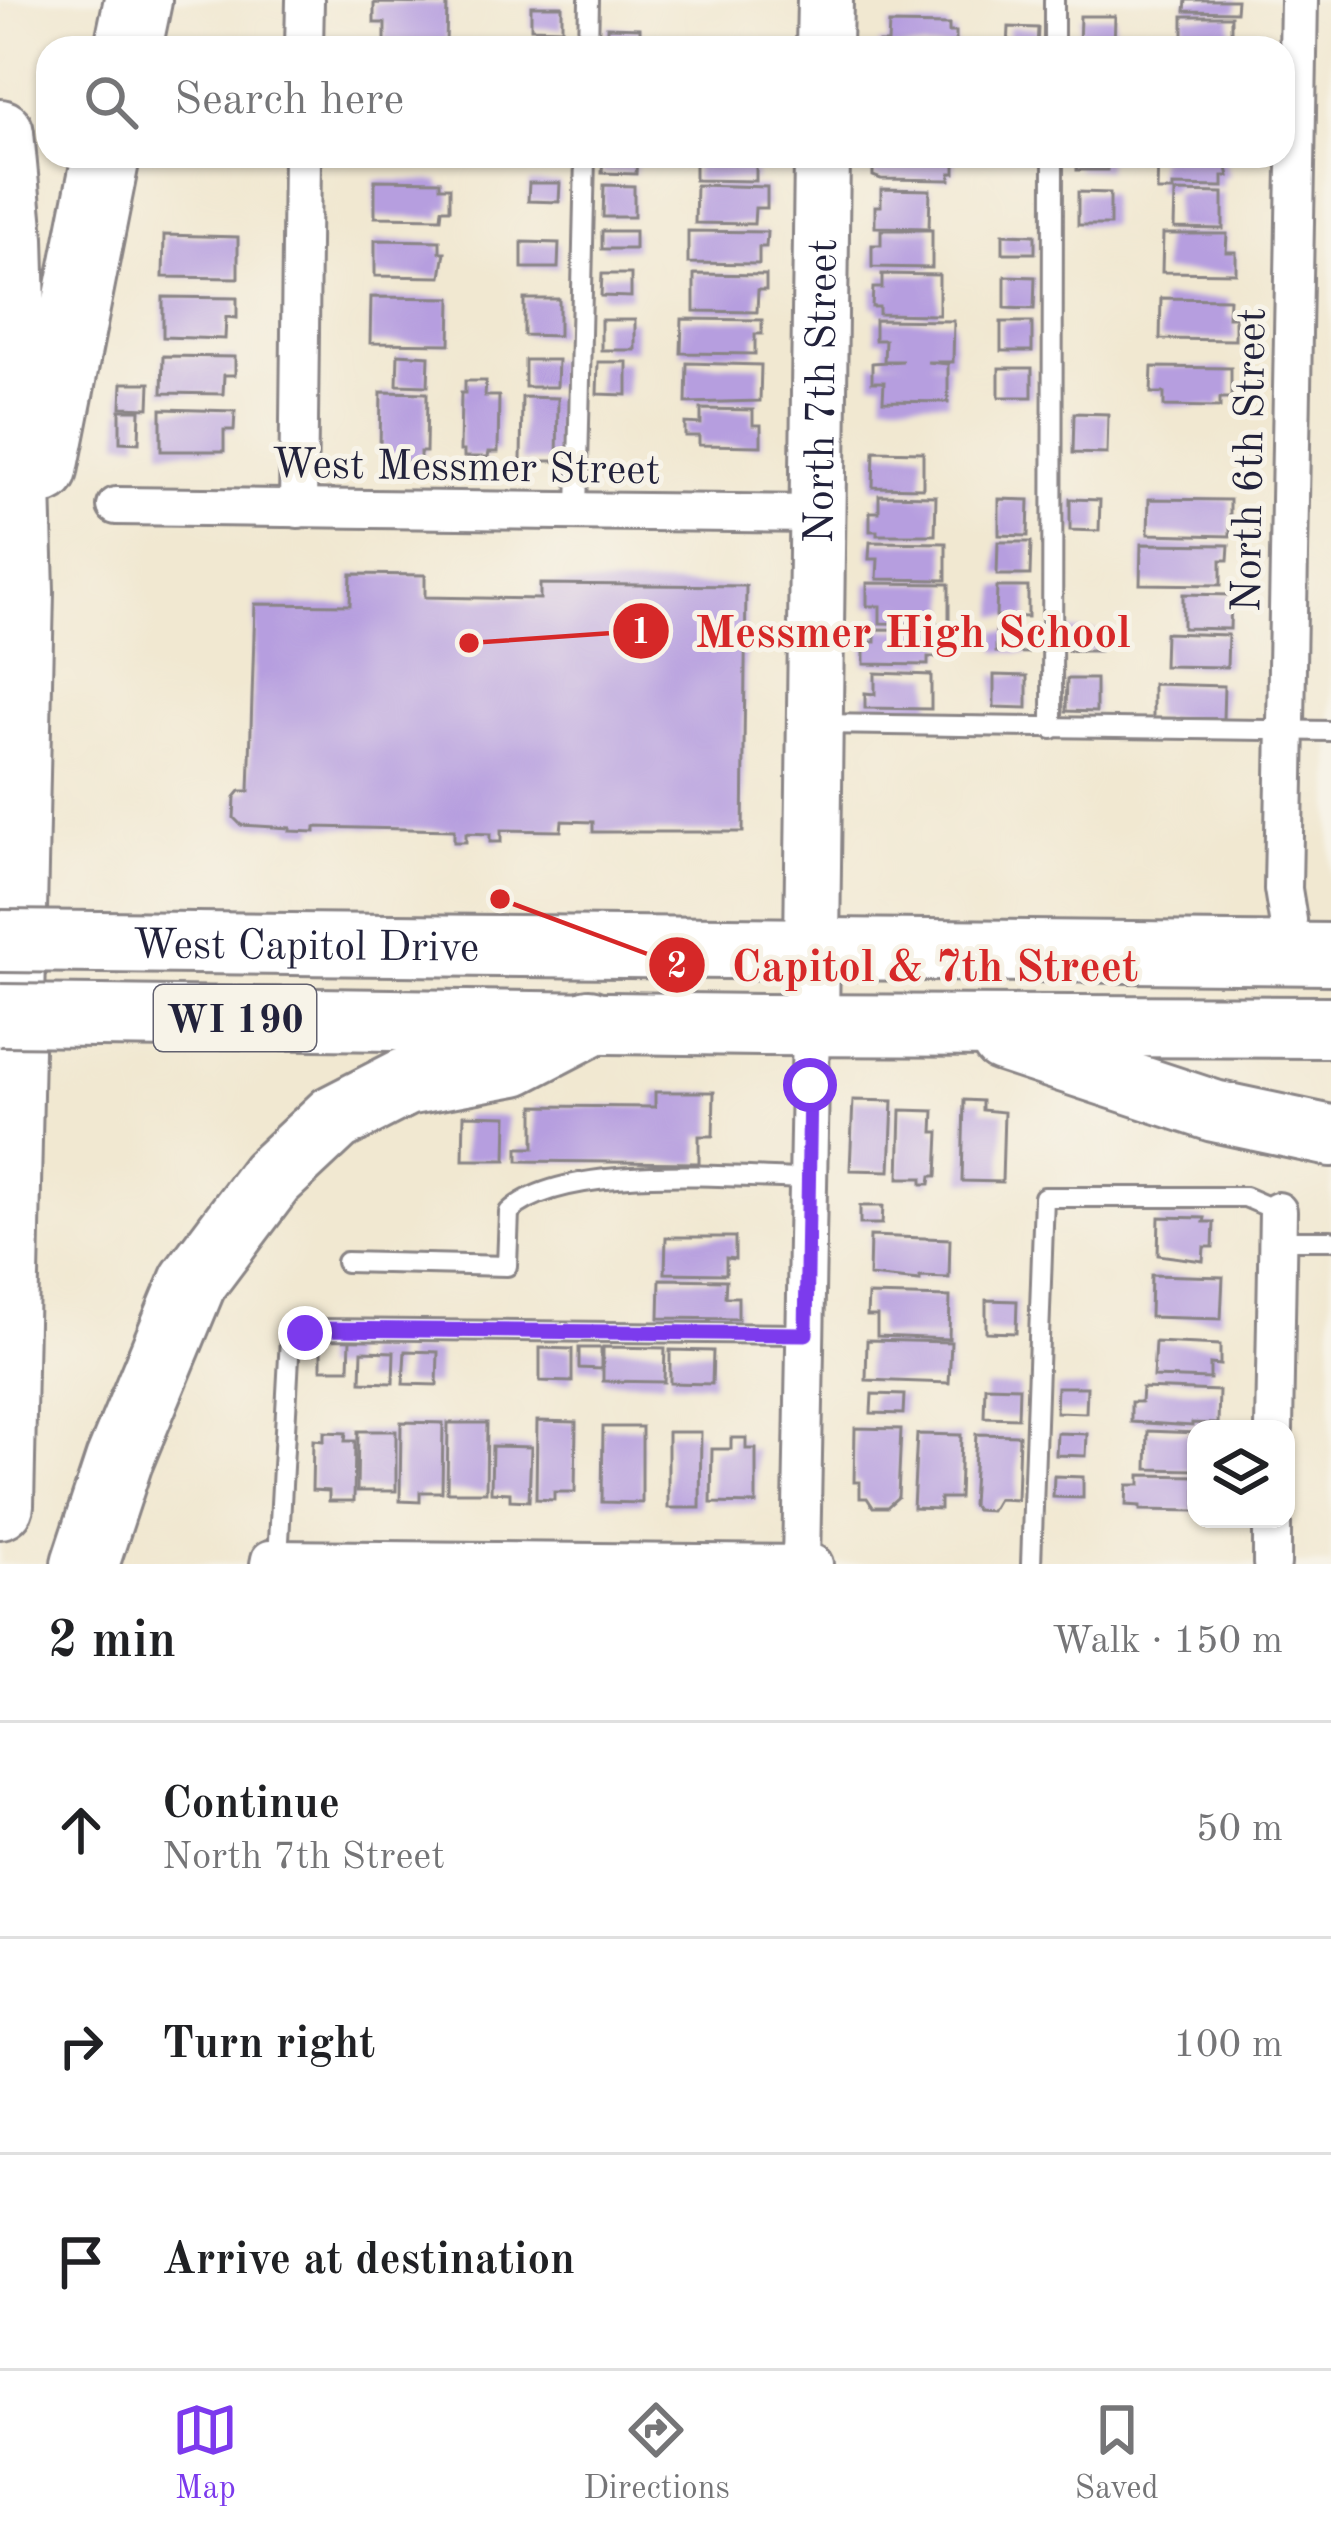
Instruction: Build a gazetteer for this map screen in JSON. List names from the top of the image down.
{
  "streets": {
    "main road": ["West Capitol Drive", "WI 190"],
    "street": ["North 7th Street", "North 6th Street", "West Messmer Street"]
  },
  "crossings": [
    ["North 7th Street", "West Messmer Street"],
    ["North 7th Street", "West Capitol Drive"],
    ["North 6th Street", "West Capitol Drive"]
  ],
  "places": ["Messmer High School", "Capitol & 7th Street"],
  "page": {
    "search": "Search here",
    "heading": ["2 min", "Walk · 150 m"],
    "list": [
      ["Continue", "North 7th Street", "50 m"],
      ["Turn right", "100 m"],
      "Arrive at destination"
    ],
    "nav": ["Map", "Directions", "Saved"]
  }
}
